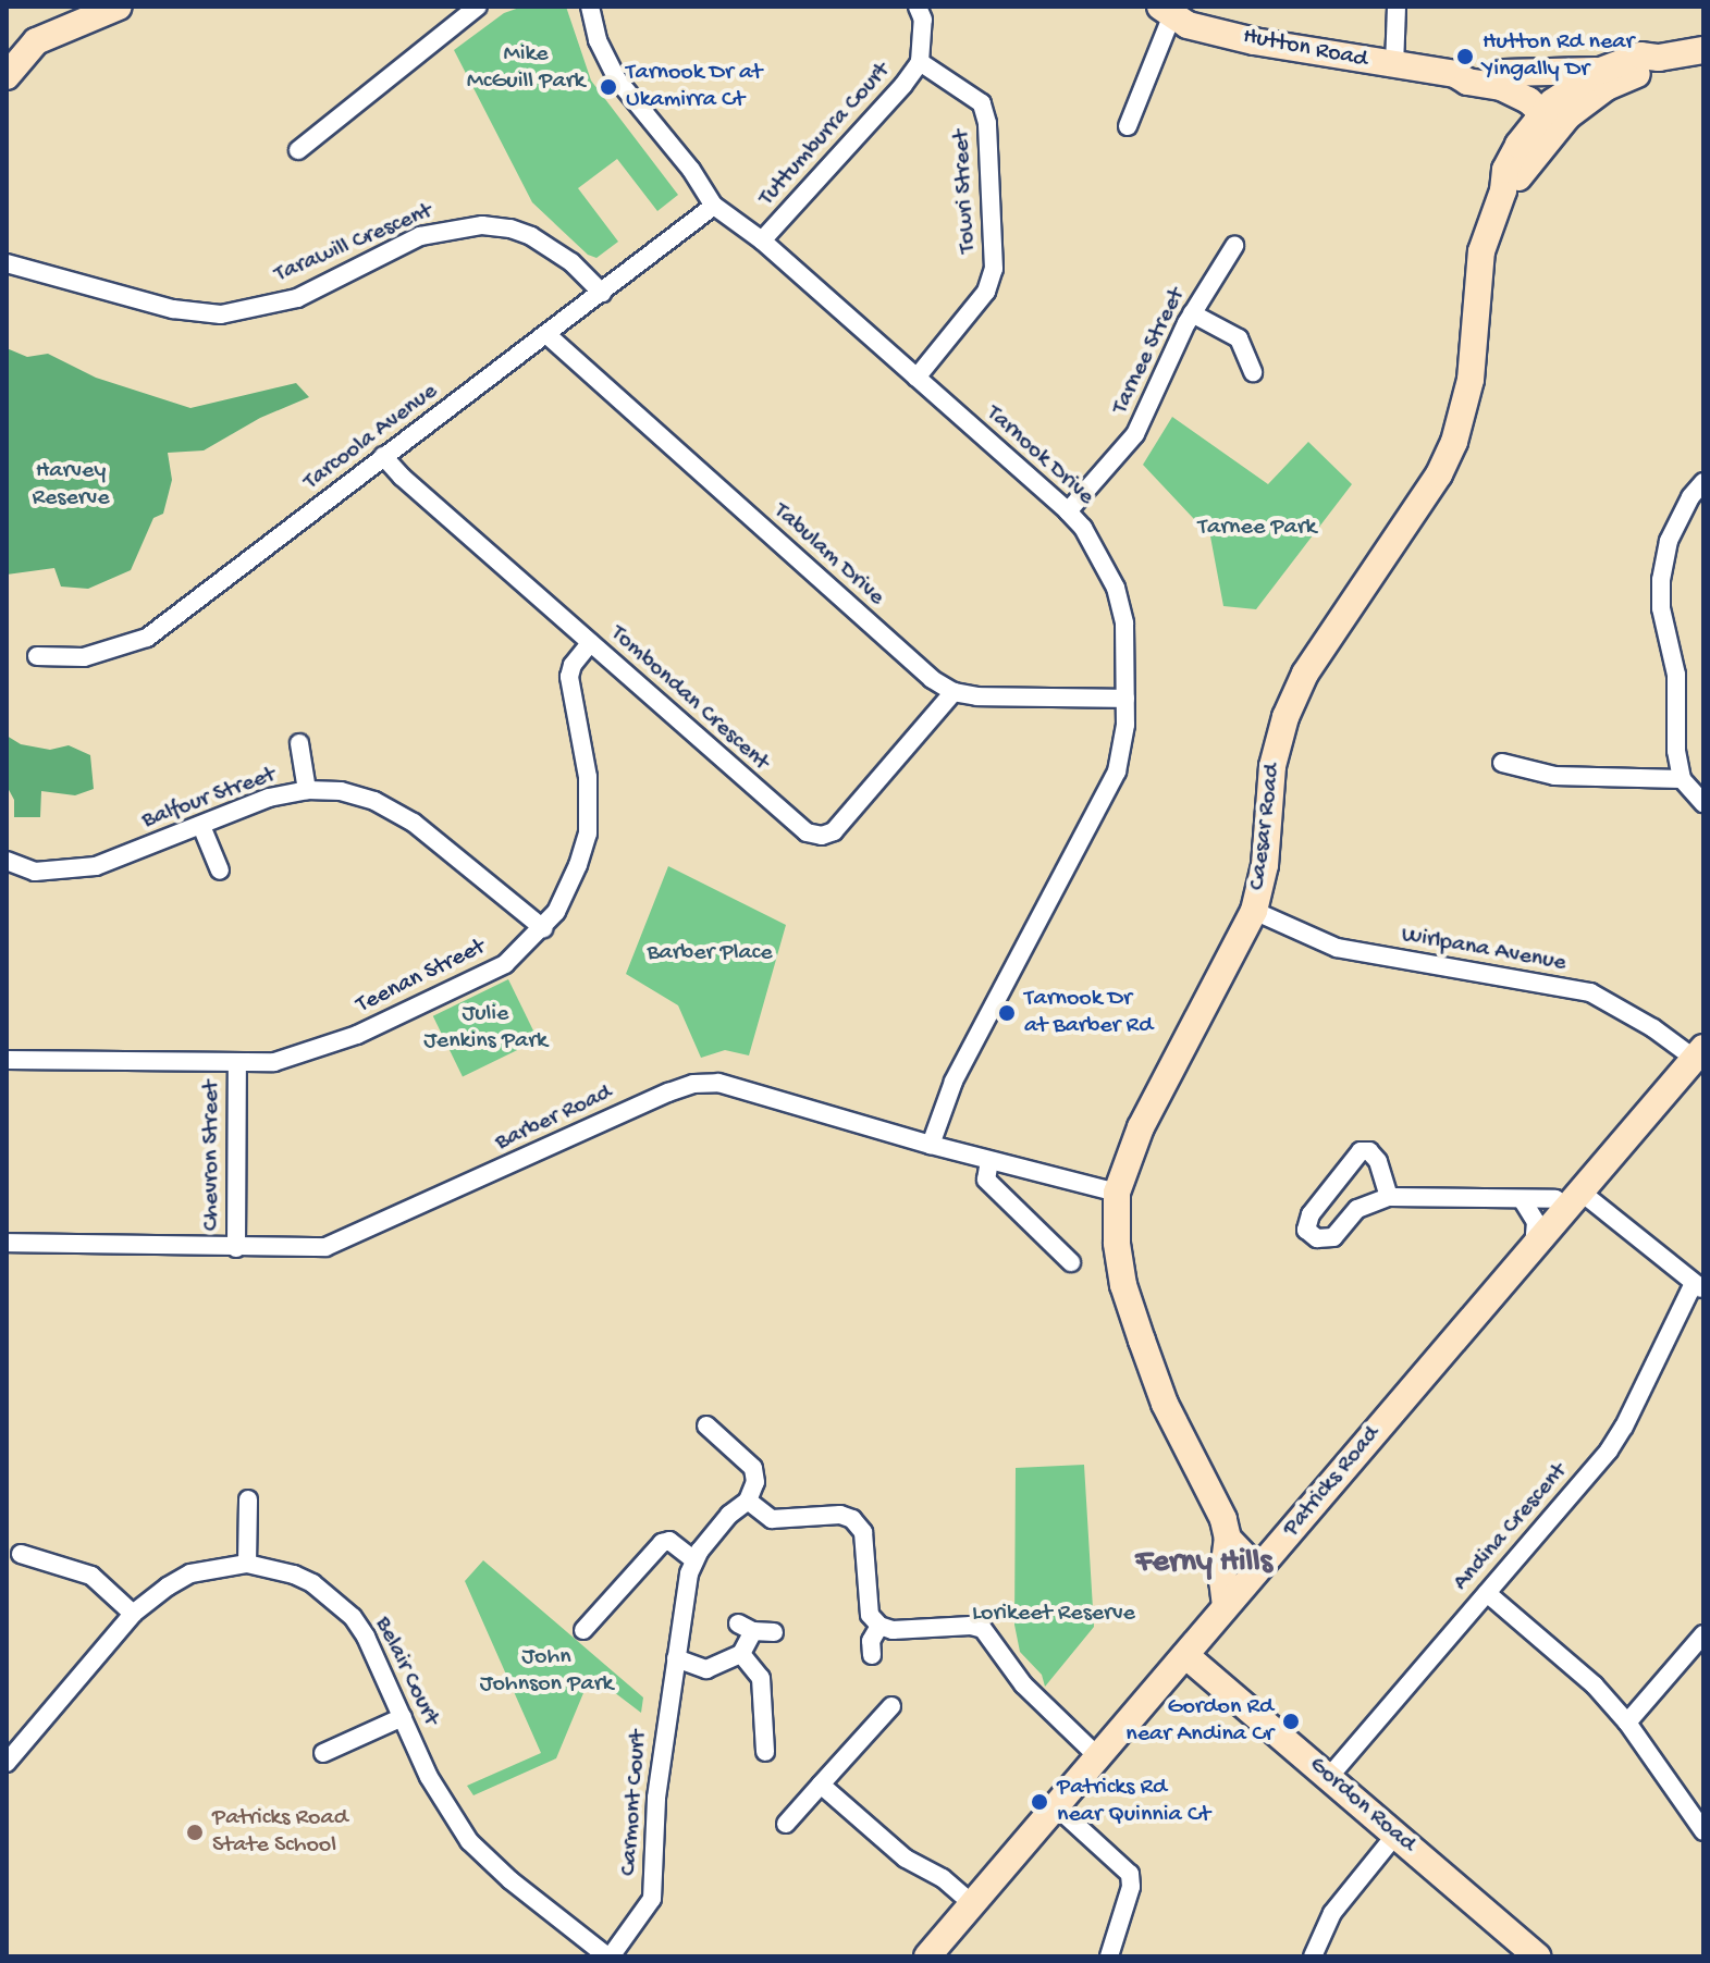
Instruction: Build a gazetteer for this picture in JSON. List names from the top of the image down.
{
  "streets": {
    "street": [
      "Hutton Road",
      "Tuttumburra Court",
      "Towri Street",
      "Tarawill Crescent",
      "Tarnee Street",
      "Tarcoola Avenue",
      "Tarnook Drive",
      "Tabulam Drive",
      "Tombondan Crescent",
      "Balfour Street",
      "Caesar Road",
      "Wirlpana Avenue",
      "Teenan Street",
      "Barber Road",
      "Chevron Street",
      "Patricks Road",
      "Andina Crescent",
      "Belair Court",
      "Carmont Court",
      "Gordon Road"
    ]
  },
  "crossings": [
    ["Hutton Road", "Caesar Road"],
    ["Tuttumburra Court", "Towri Street"],
    ["Tuttumburra Court", "Tarnook Drive"],
    ["Towri Street", "Tarnook Drive"],
    ["Tarawill Crescent", "Tarcoola Avenue"],
    ["Tarnee Street", "Tarnook Drive"],
    ["Tarcoola Avenue", "Tarnook Drive"],
    ["Tarcoola Avenue", "Tabulam Drive"],
    ["Tarcoola Avenue", "Tombondan Crescent"],
    ["Tarnook Drive", "Tabulam Drive"],
    ["Tarnook Drive", "Barber Road"],
    ["Tabulam Drive", "Tombondan Crescent"],
    ["Tombondan Crescent", "Teenan Street"],
    ["Balfour Street", "Teenan Street"],
    ["Caesar Road", "Wirlpana Avenue"],
    ["Caesar Road", "Barber Road"],
    ["Caesar Road", "Patricks Road"],
    ["Wirlpana Avenue", "Patricks Road"],
    ["Teenan Street", "Chevron Street"],
    ["Barber Road", "Chevron Street"],
    ["Patricks Road", "Gordon Road"],
    ["Andina Crescent", "Gordon Road"],
    ["Belair Court", "Carmont Court"]
  ],
  "districts": ["Ferny Hills"],
  "parks": [
    "Mike McGuill Park",
    "Harvey Reserve",
    "Tarnee Park",
    "Barber Place",
    "Julie Jenkins Park",
    "Lorikeet Reserve",
    "John Johnson Park"
  ],
  "places": [
    "Hutton Rd near Yingally Dr",
    "Tarnook Dr at Ukamirra Ct",
    "Tarnook Dr at Barber Rd",
    "Gordon Rd near Andina Cr",
    "Patricks Rd near Quinnia Ct",
    "Patricks Road State School"
  ]
}
